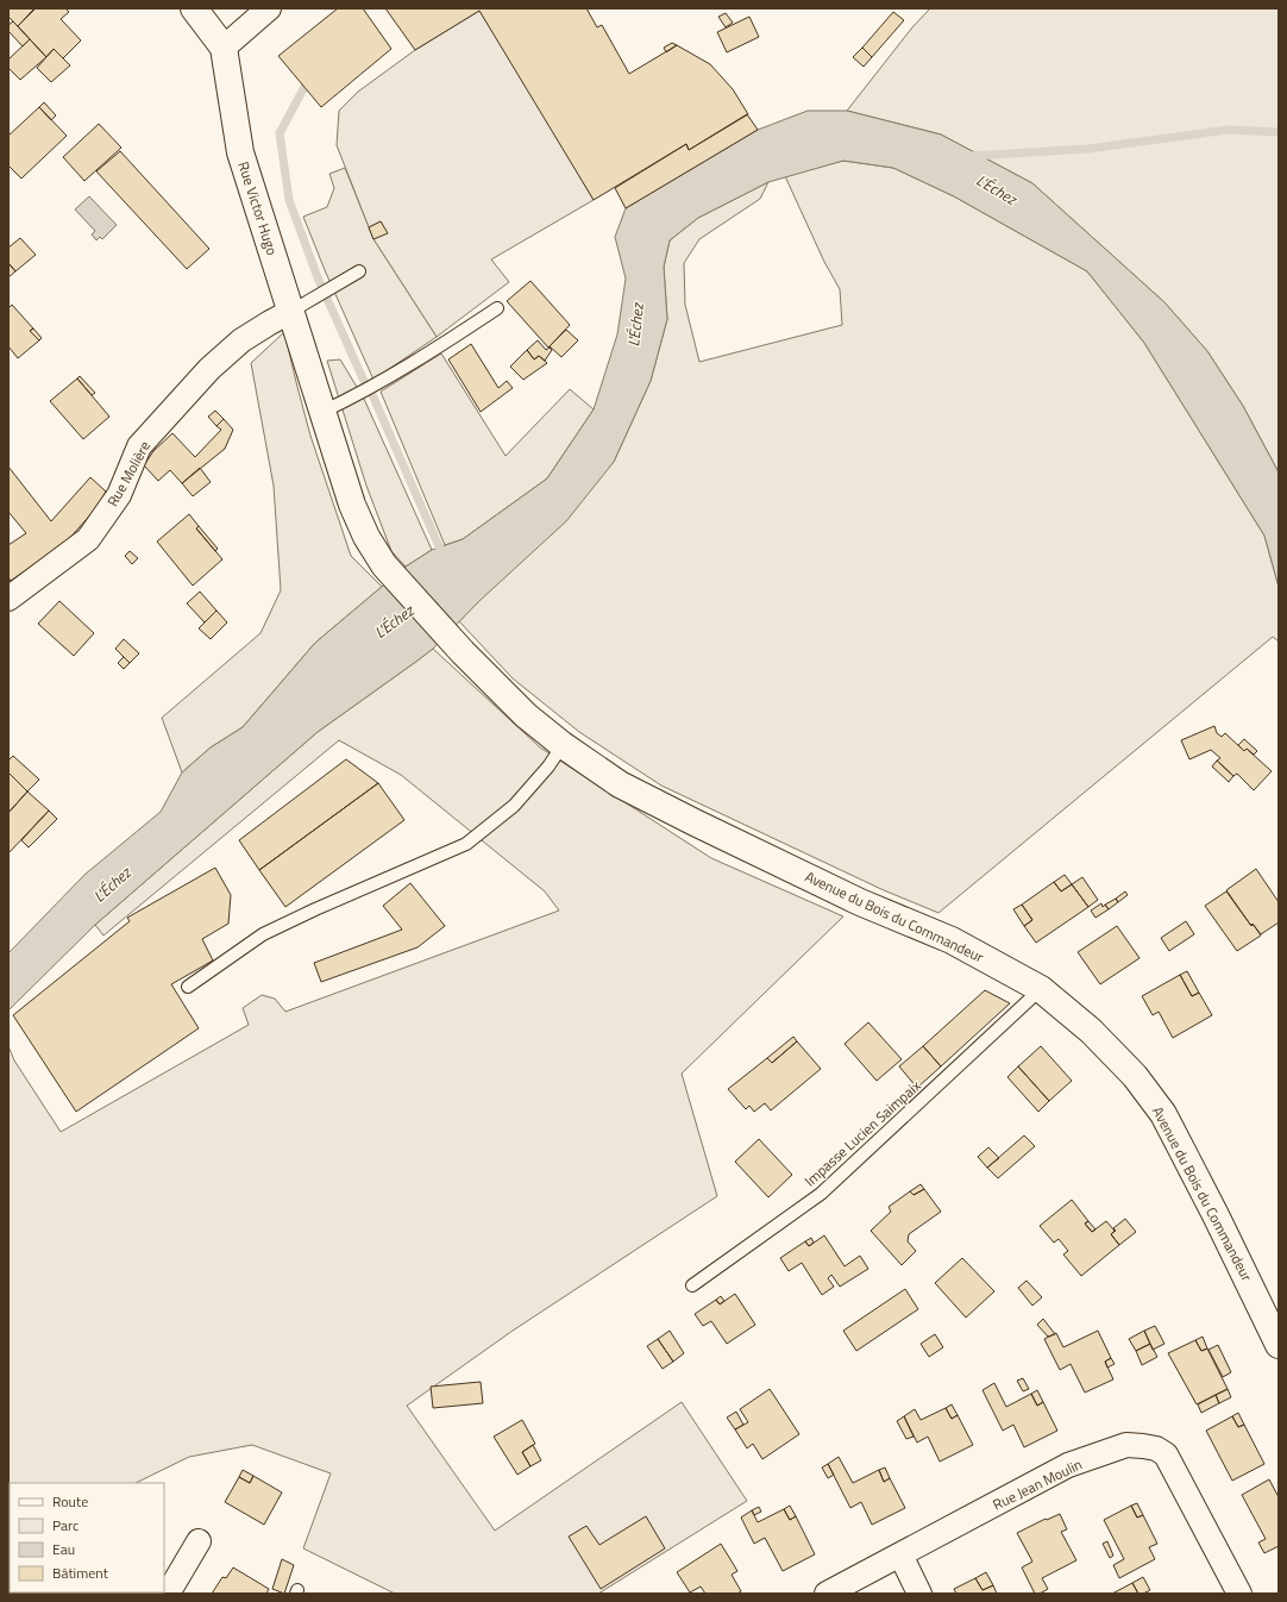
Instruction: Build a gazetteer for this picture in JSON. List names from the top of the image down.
{
  "streets": {
    "main road": ["Rue Victor Hugo", "Avenue du Bois du Commandeur"],
    "street": ["Rue Molière", "Rue Jean Moulin"],
    "lane": ["Impasse Lucien Saimpaix"]
  },
  "crossings": [
    ["Rue Victor Hugo", "Rue Molière"],
    ["Rue Victor Hugo", "Avenue du Bois du Commandeur"],
    ["Avenue du Bois du Commandeur", "Impasse Lucien Saimpaix"]
  ],
  "water": ["L'Échez"],
  "legend": [
    "Route",
    "Parc",
    "Eau",
    "Bâtiment"
  ]
}
